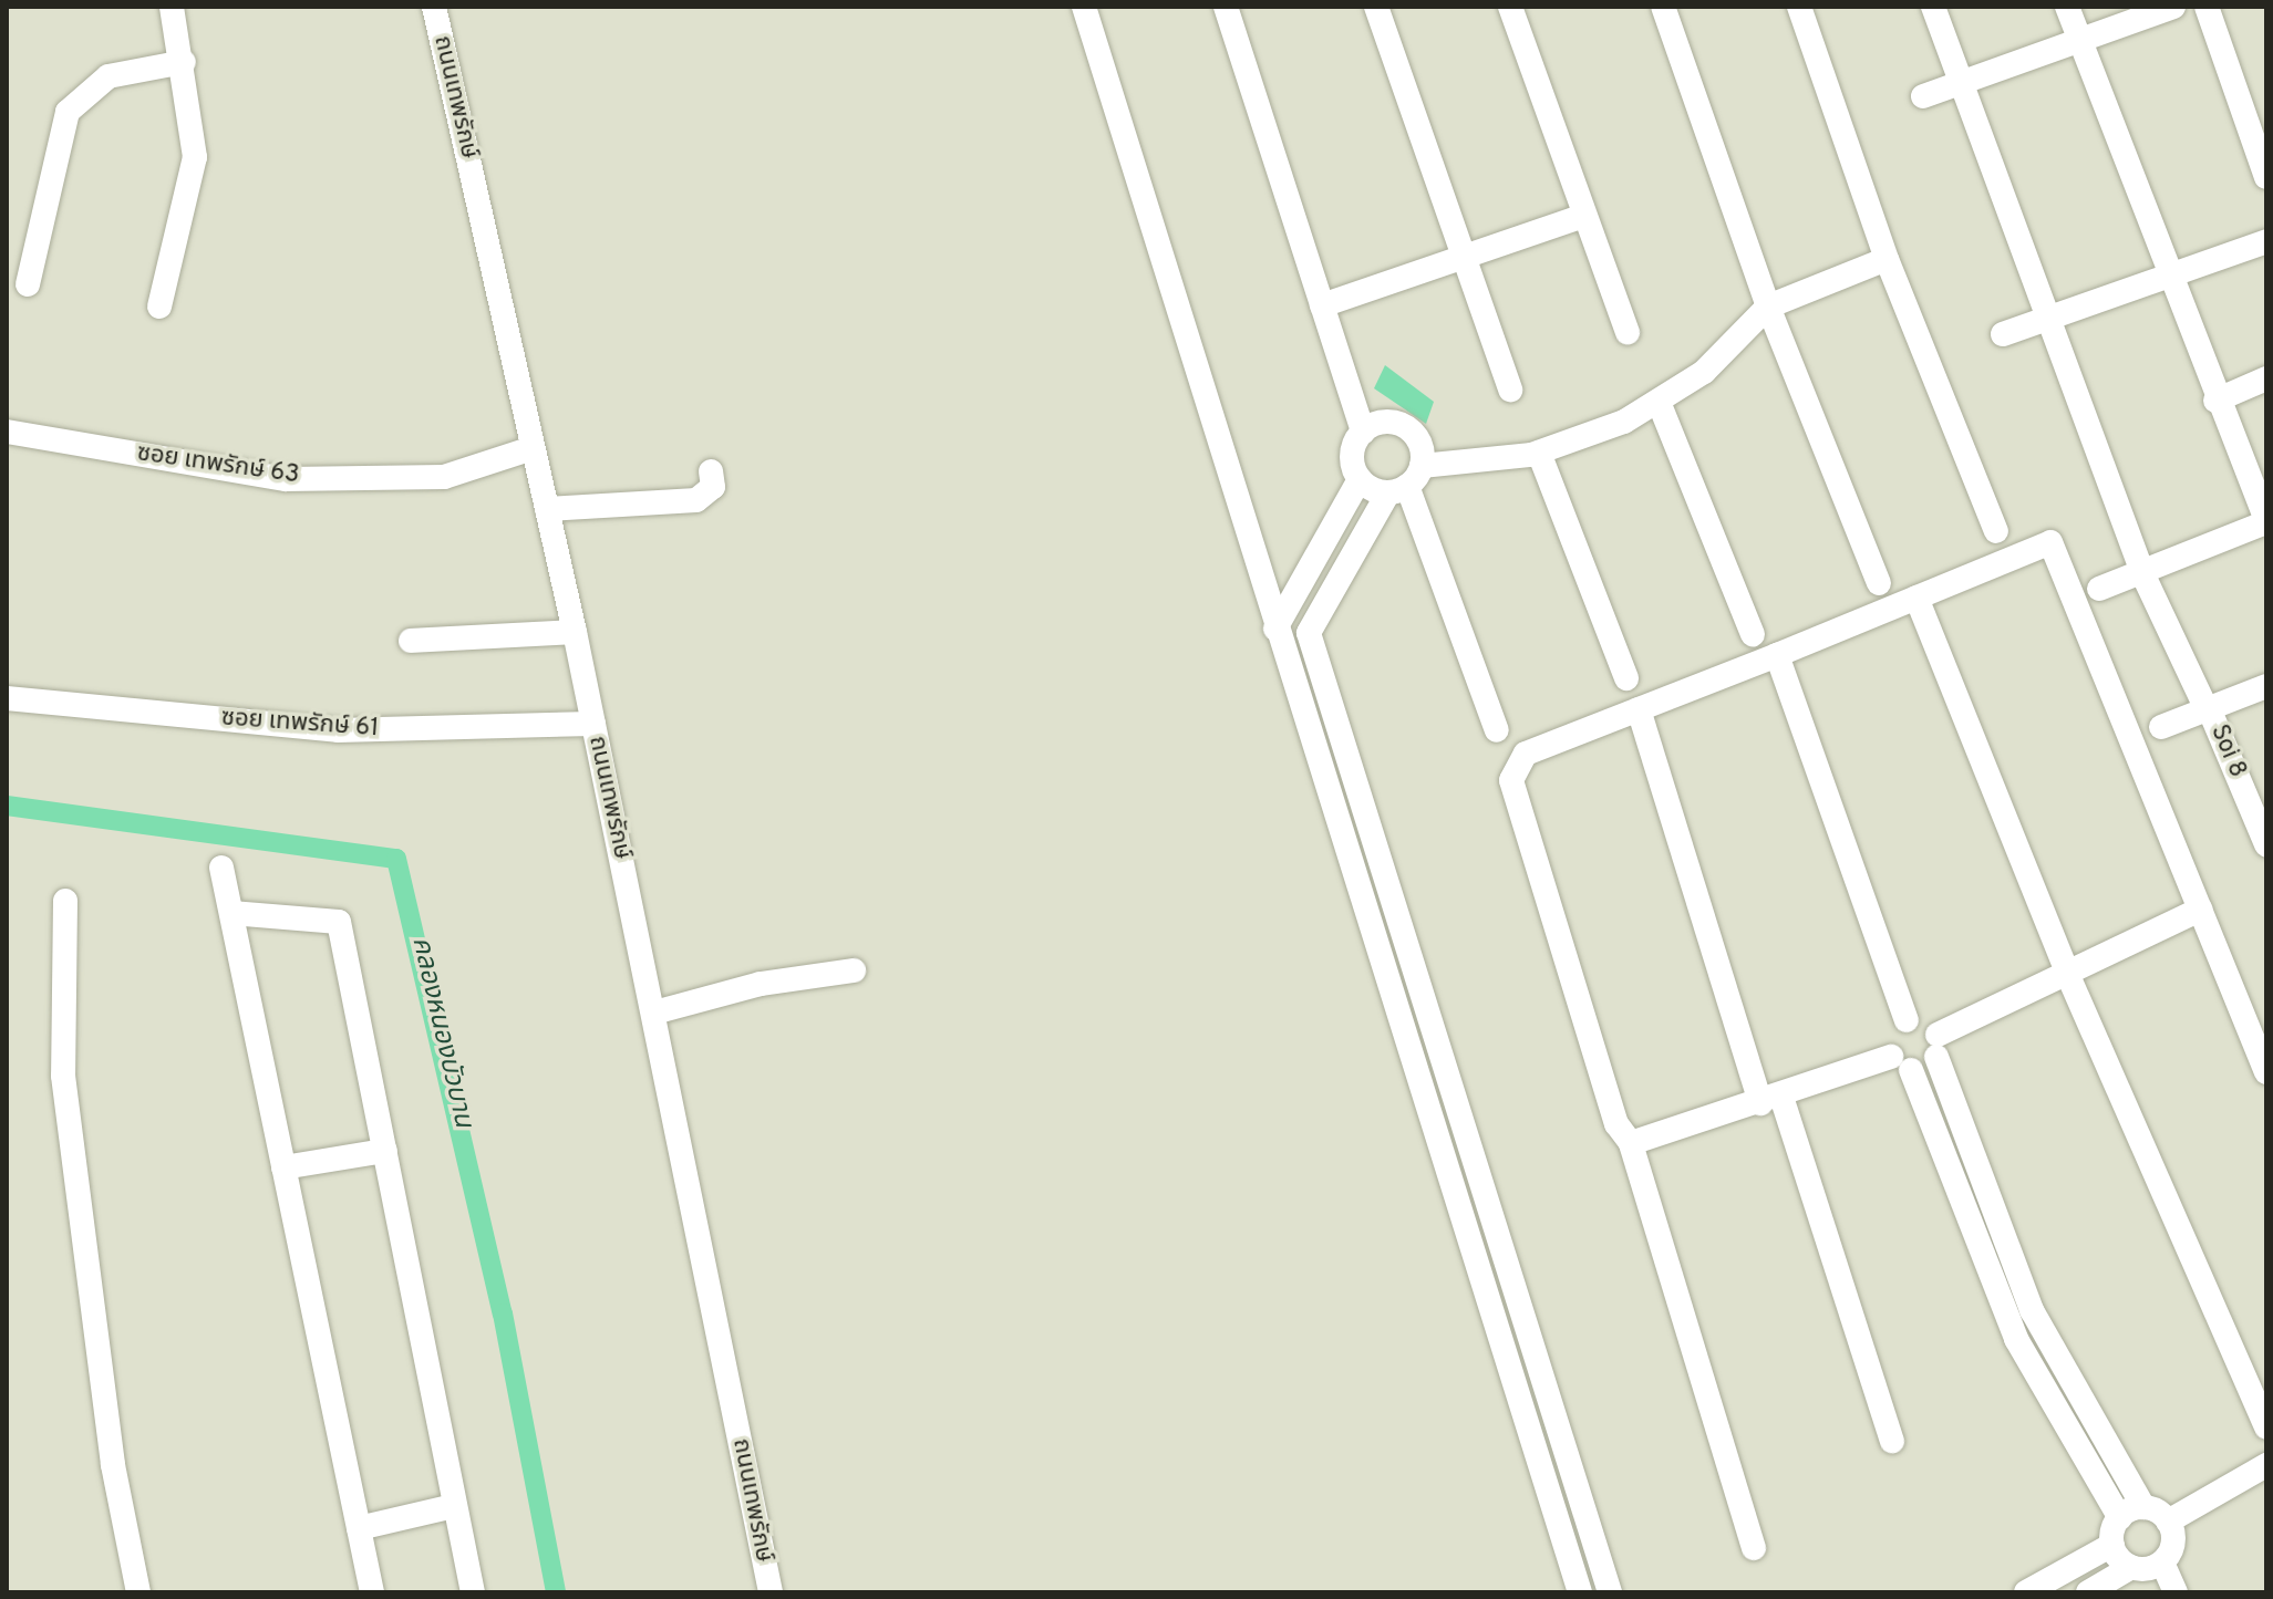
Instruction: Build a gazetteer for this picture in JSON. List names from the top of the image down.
{
  "streets": {
    "street": [
      "ถนนเทพรักษ์",
      "ซอย เทพรักษ์ 63",
      "ซอย เทพรักษ์ 61",
      "Soi 8"
    ]
  },
  "crossings": [
    ["ถนนเทพรักษ์", "ซอย เทพรักษ์ 63"],
    ["ถนนเทพรักษ์", "ซอย เทพรักษ์ 61"]
  ],
  "water": ["คลองหนองบัวบาน"]
}
